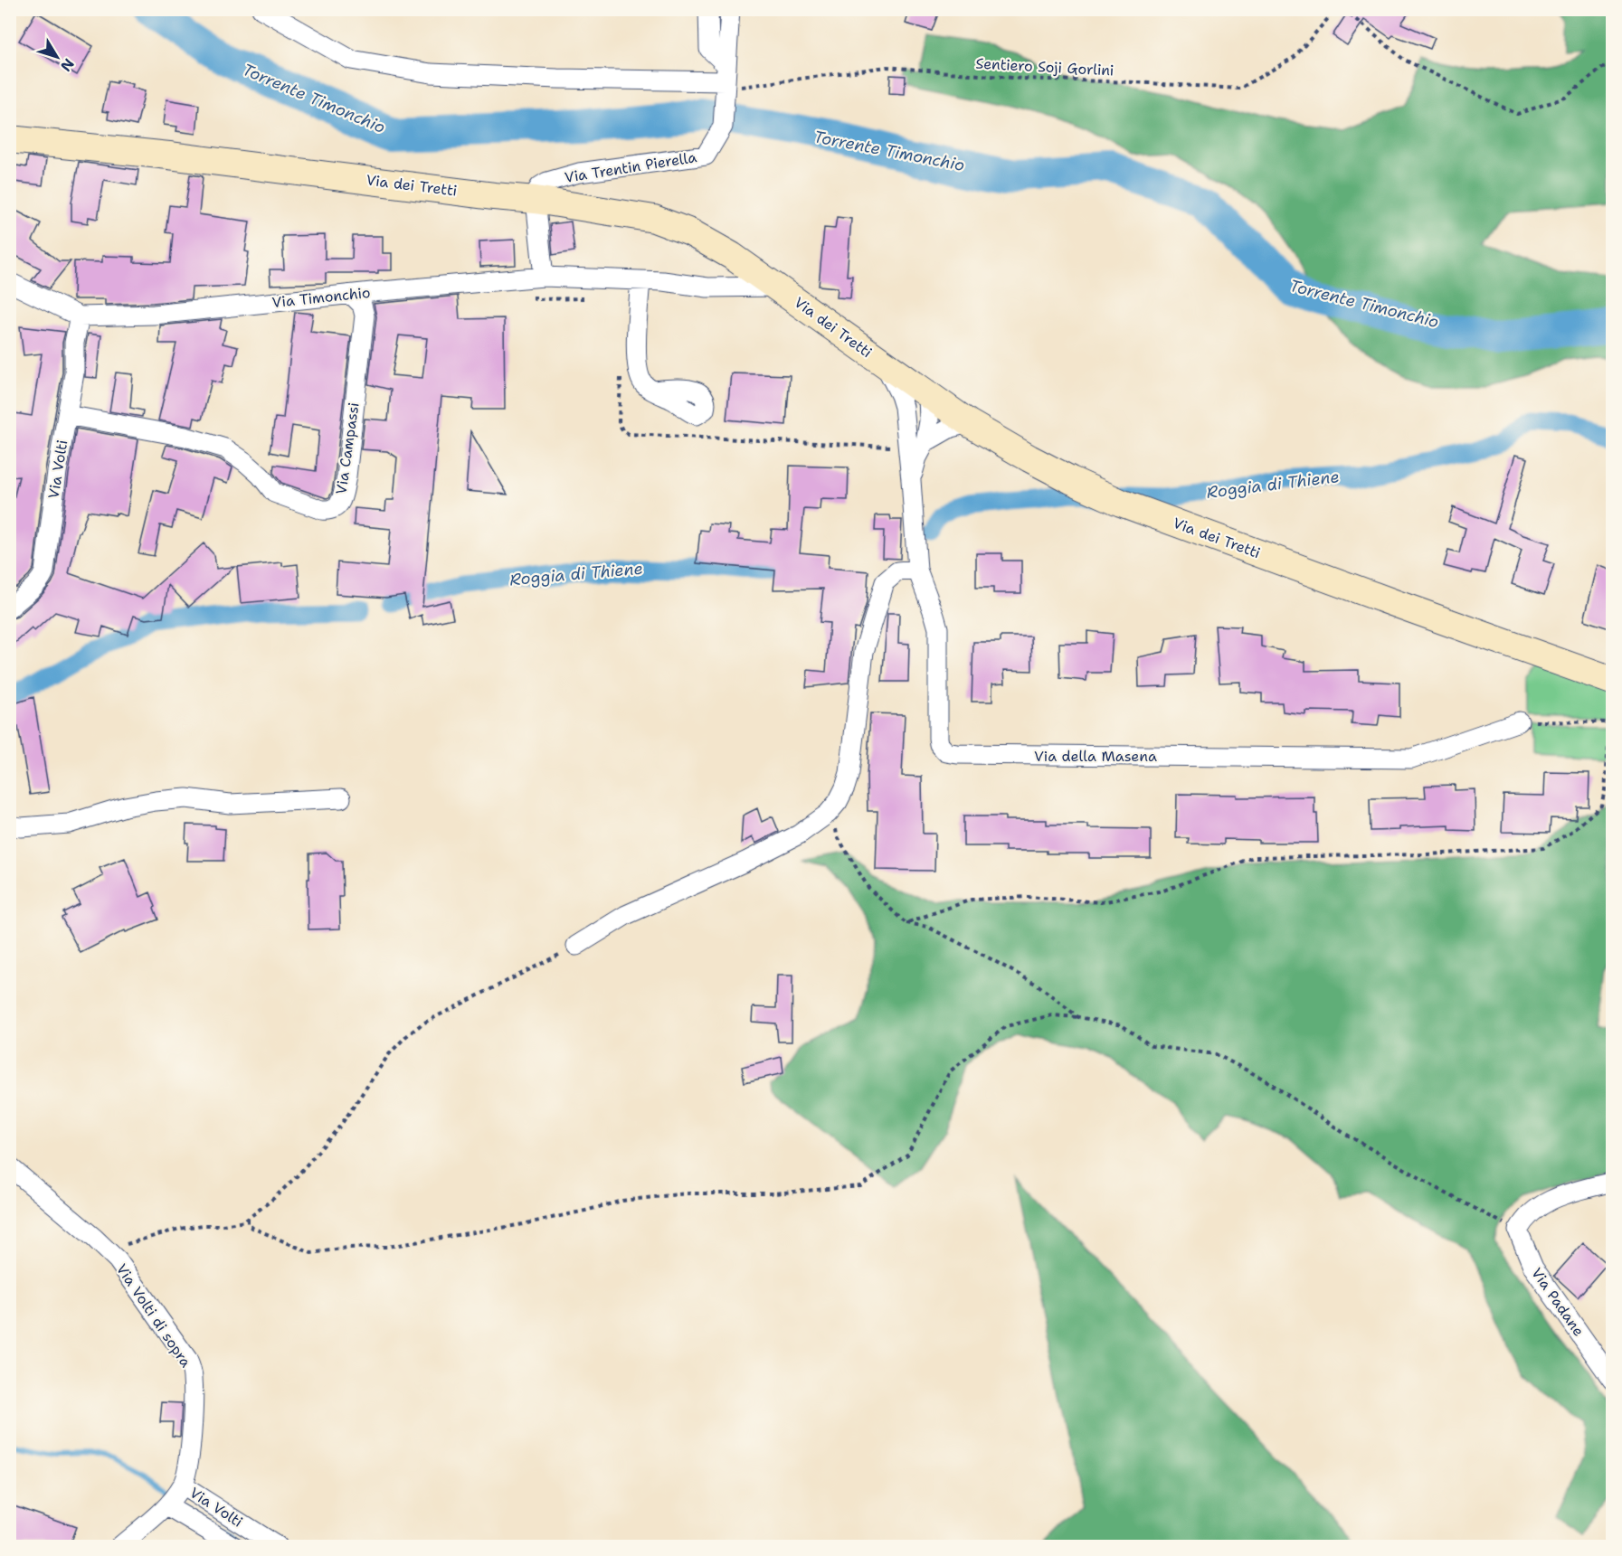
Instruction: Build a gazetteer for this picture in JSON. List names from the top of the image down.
{
  "streets": {
    "street": [
      "Via Trentin Pierella",
      "Via dei Tretti",
      "Via Timonchio",
      "Via Campassi",
      "Via Volti",
      "Via della Masena",
      "Via Padane",
      "Via Volti di sopra"
    ],
    "path": ["Sentiero Soji Gorlini"]
  },
  "crossings": [
    ["Sentiero Soji Gorlini", "Via Trentin Pierella"],
    ["Via Trentin Pierella", "Via dei Tretti"],
    ["Via dei Tretti", "Via Timonchio"],
    ["Via dei Tretti", "Via della Masena"],
    ["Via Timonchio", "Via Campassi"],
    ["Via Timonchio", "Via Volti"],
    ["Via Campassi", "Via Volti"],
    ["Via Volti", "Via Volti di sopra"]
  ],
  "water": ["Torrente Timonchio", "Roggia di Thiene"],
  "north": "bottom right"
}
